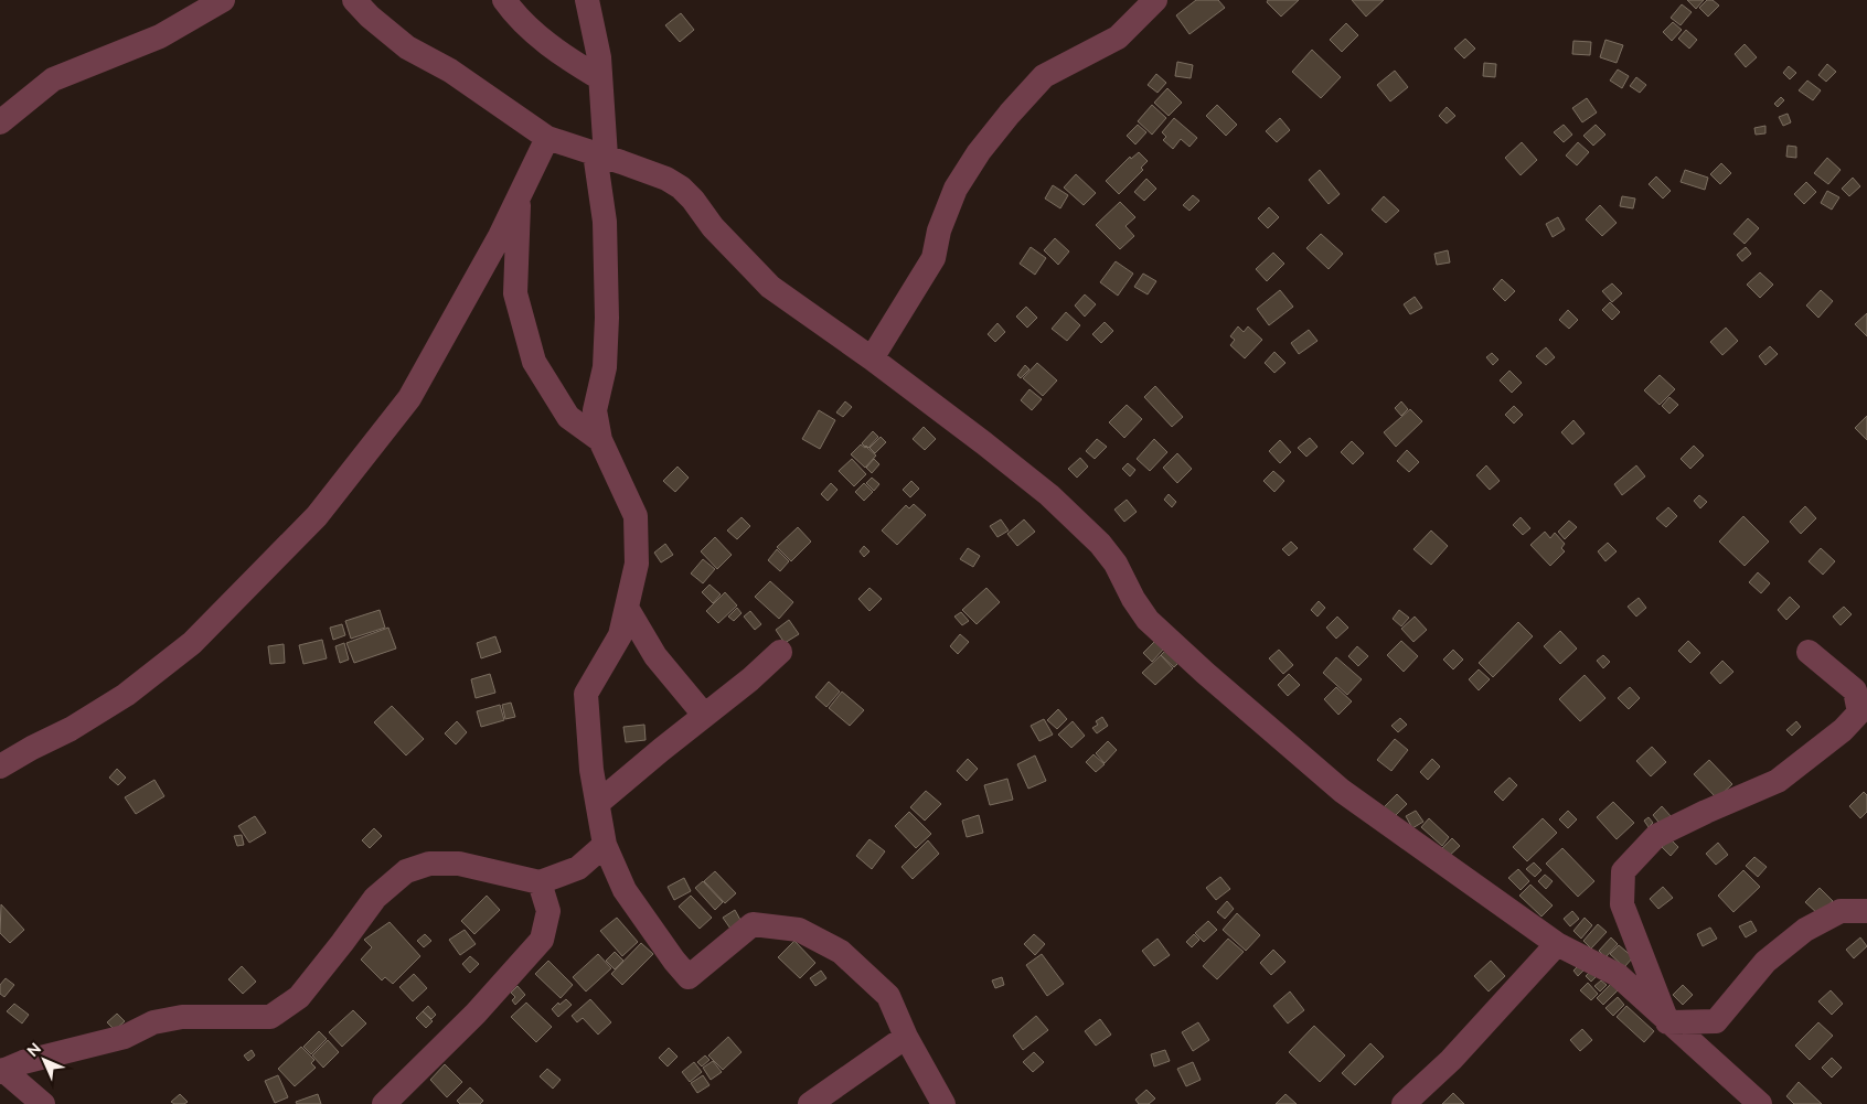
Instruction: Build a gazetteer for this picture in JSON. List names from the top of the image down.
{
  "north": "top left"
}
